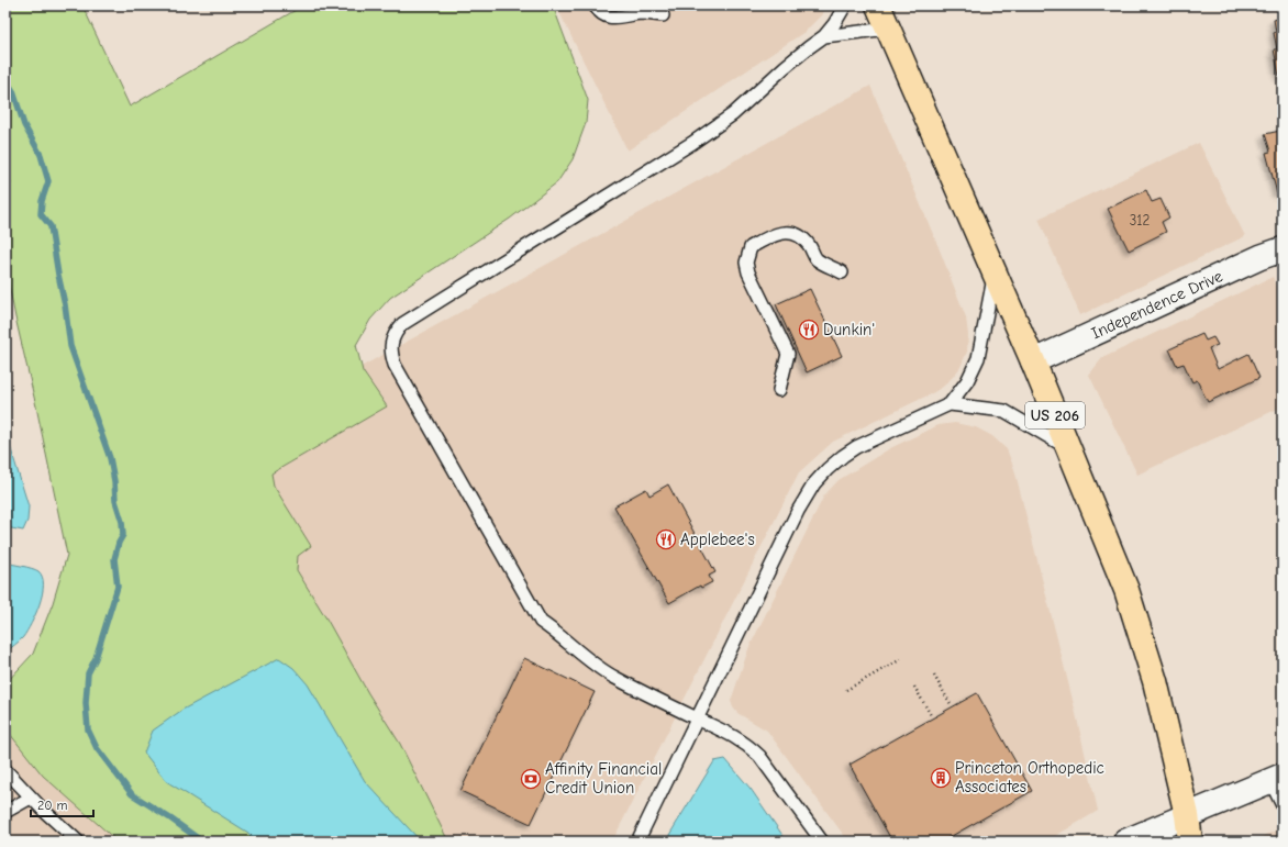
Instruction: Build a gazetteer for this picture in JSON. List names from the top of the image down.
{
  "streets": {
    "highway": ["US 206"],
    "street": ["Independence Drive"]
  },
  "crossings": [
    ["Independence Drive", "US 206"]
  ],
  "places": {
    "restaurant": ["Dunkin'", "Applebee's"],
    "building": ["Princeton Orthopedic Associates"],
    "bank": ["Affinity Financial Credit Union"]
  },
  "house_numbers": ["312"],
  "scale_bar": "20 m"
}
